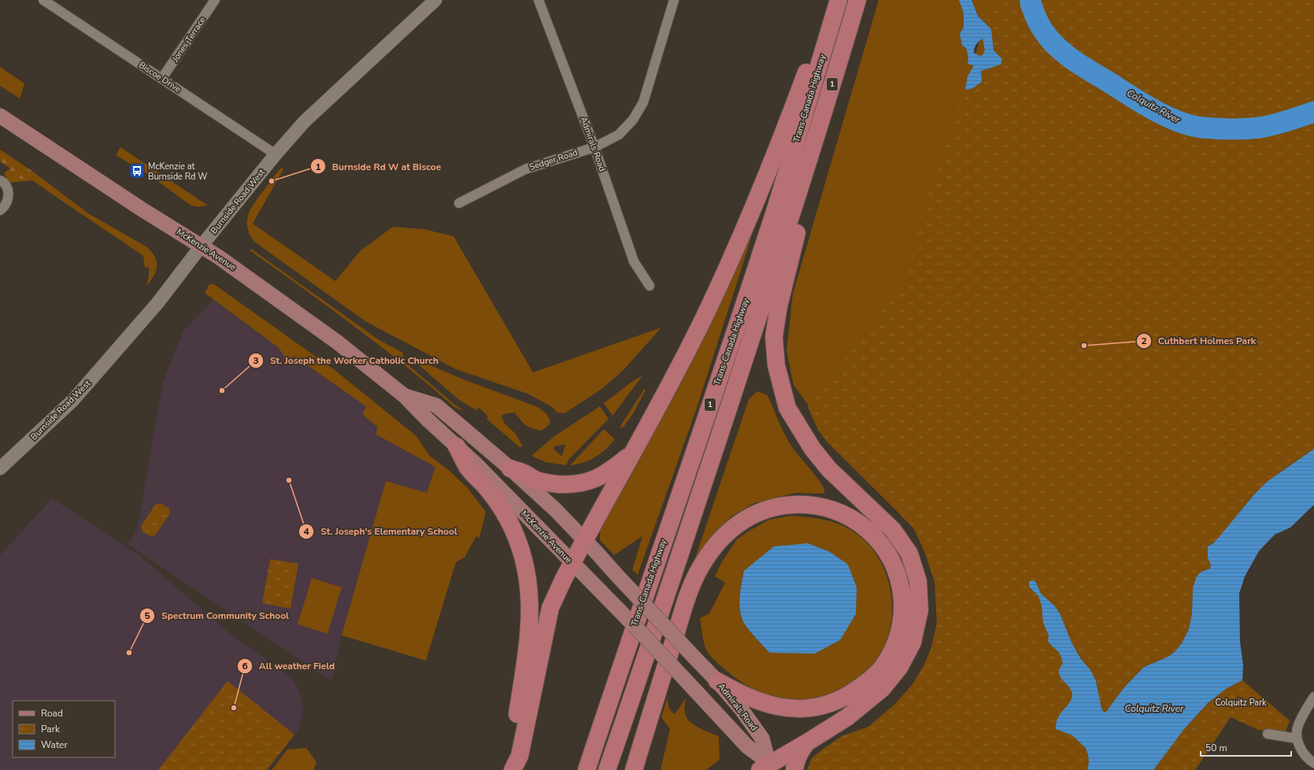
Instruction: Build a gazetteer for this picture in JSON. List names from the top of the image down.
{
  "streets": {
    "highway": ["1", "Trans-Canada Highway"],
    "main road": ["Admirals Road", "McKenzie Avenue"],
    "street": [
      "Jones Terrace",
      "Biscoe Drive",
      "Sedger Road",
      "Burnside Road West"
    ]
  },
  "crossings": [
    ["Jones Terrace", "Biscoe Drive"],
    ["Biscoe Drive", "Burnside Road West"],
    ["Admirals Road", "Sedger Road"],
    ["Admirals Road", "McKenzie Avenue"],
    ["Burnside Road West", "McKenzie Avenue"]
  ],
  "water": ["Colquitz River"],
  "parks": ["Colquitz Park"],
  "places": {
    "bus stop": ["McKenzie at Burnside Rd W"],
    "other": [
      "Burnside Rd W at Biscoe",
      "Cuthbert Holmes Park",
      "St. Joseph the Worker Catholic Church",
      "St. Joseph's Elementary School",
      "Spectrum Community School",
      "All weather Field"
    ]
  },
  "legend": ["Road", "Park", "Water"],
  "scale_bar": "50 m"
}
